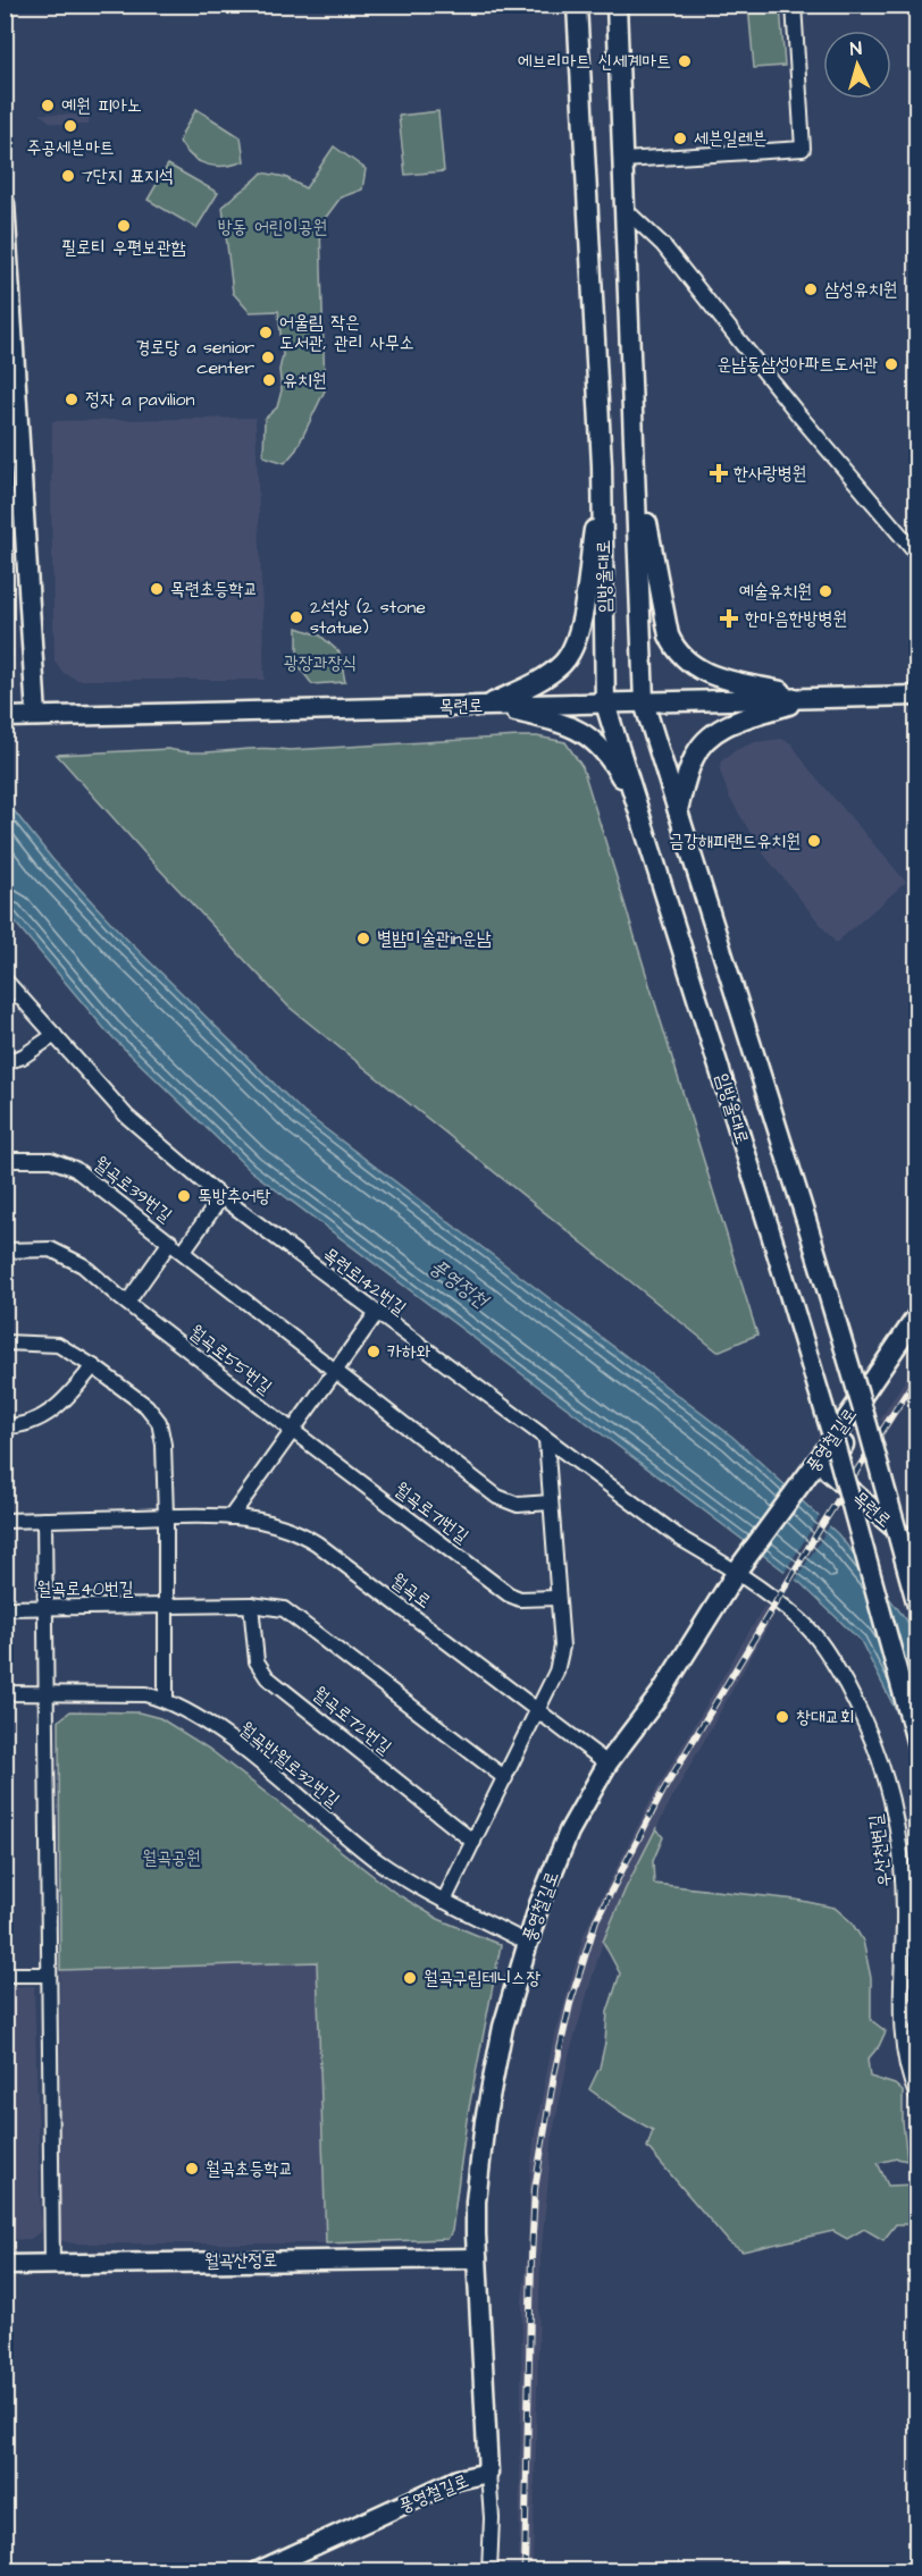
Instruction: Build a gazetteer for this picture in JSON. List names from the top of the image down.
{
  "streets": {
    "main road": [
      "임방울대로",
      "목련로",
      "풍영철길로",
      "월곡산정로"
    ],
    "street": [
      "월곡로39번길",
      "목련로142번길",
      "월곡로55번길",
      "월곡로71번길",
      "월곡로40번길",
      "월곡로",
      "월곡로72번길",
      "월곡반월로32번길",
      "우산천변길"
    ]
  },
  "crossings": [
    ["임방울대로", "목련로"],
    ["목련로", "풍영철길로"],
    ["목련로142번길", "풍영철길로"],
    ["목련로142번길", "우산천변길"],
    ["월곡로55번길", "월곡로71번길"],
    ["풍영철길로", "월곡로"],
    ["풍영철길로", "월곡반월로32번길"],
    ["풍영철길로", "우산천변길"],
    ["풍영철길로", "월곡산정로"]
  ],
  "water": ["풍영정천"],
  "parks": ["방동 어린이공원", "광장과장식", "월곡공원"],
  "places": {
    "other": [
      "에브리마트 신세계마트",
      "예원 피아노",
      "주공세븐마트",
      "세븐일레븐",
      "7단지 표지석",
      "필로티 우편보관함",
      "삼성유치원",
      "어울림 작은 도서관, 관리 사무소",
      "경로당 a senior center",
      "운남동삼성아파트도서관",
      "유치원",
      "정자 a pavilion",
      "목련초등학교",
      "예술유치원",
      "2석상 (2 stone statue)",
      "금강해피랜드유치원",
      "별밤미술관in운남",
      "뚝방추어탕",
      "카하와",
      "창대교회",
      "월곡구립테니스장",
      "월곡초등학교"
    ],
    "health": ["한사랑병원", "한마음한방병원"]
  },
  "north": "top"
}
